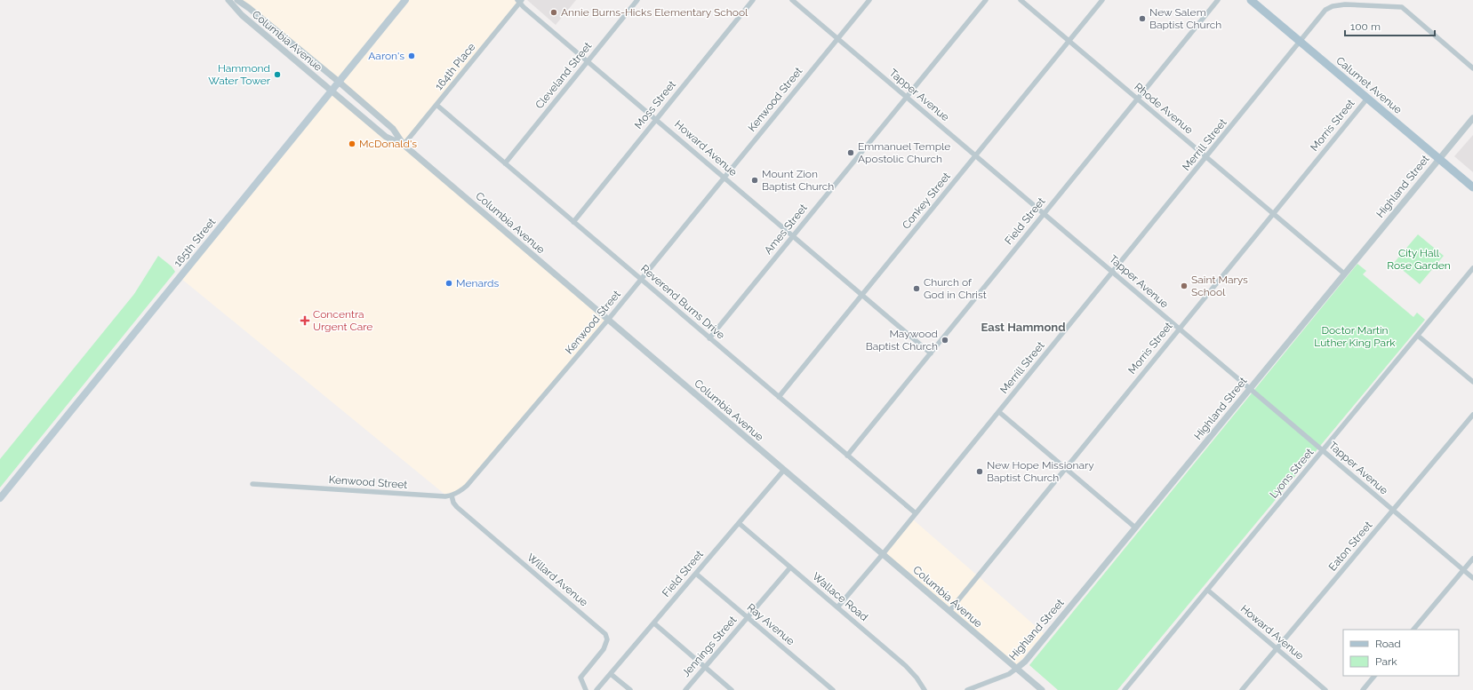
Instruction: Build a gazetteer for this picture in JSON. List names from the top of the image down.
{
  "streets": {
    "main road": ["Calumet Avenue", "165th Street"],
    "street": [
      "Columbia Avenue",
      "164th Place",
      "Cleveland Street",
      "Tapper Avenue",
      "Kenwood Street",
      "Moss Street",
      "Rhode Avenue",
      "Morris Street",
      "Merrill Street",
      "Howard Avenue",
      "Highland Street",
      "Conkey Street",
      "Field Street",
      "Ames Street",
      "Reverend Burns Drive",
      "Lyons Street",
      "Eaton Street",
      "Willard Avenue",
      "Wallace Road",
      "Ray Avenue",
      "Jennings Street"
    ]
  },
  "crossings": [
    ["Columbia Avenue", "164th Place"],
    ["Columbia Avenue", "Kenwood Street"],
    ["Columbia Avenue", "Morris Street"],
    ["Columbia Avenue", "Merrill Street"],
    ["Columbia Avenue", "Highland Street"],
    ["Columbia Avenue", "Field Street"],
    ["Columbia Avenue", "165th Street"],
    ["164th Place", "Howard Avenue"],
    ["164th Place", "Reverend Burns Drive"],
    ["Cleveland Street", "Howard Avenue"],
    ["Cleveland Street", "Reverend Burns Drive"],
    ["Calumet Avenue", "Morris Street"],
    ["Calumet Avenue", "Merrill Street"],
    ["Calumet Avenue", "Highland Street"],
    ["Tapper Avenue", "Kenwood Street"],
    ["Tapper Avenue", "Morris Street"],
    ["Tapper Avenue", "Merrill Street"],
    ["Tapper Avenue", "Highland Street"],
    ["Tapper Avenue", "Conkey Street"],
    ["Tapper Avenue", "Field Street"],
    ["Tapper Avenue", "Ames Street"],
    ["Tapper Avenue", "Lyons Street"],
    ["Tapper Avenue", "Eaton Street"],
    ["Kenwood Street", "Howard Avenue"],
    ["Kenwood Street", "Reverend Burns Drive"],
    ["Kenwood Street", "Willard Avenue"],
    ["Moss Street", "Howard Avenue"],
    ["Moss Street", "Reverend Burns Drive"],
    ["Rhode Avenue", "Morris Street"],
    ["Rhode Avenue", "Merrill Street"],
    ["Rhode Avenue", "Highland Street"],
    ["Rhode Avenue", "Conkey Street"],
    ["Rhode Avenue", "Field Street"],
    ["Merrill Street", "Reverend Burns Drive"],
    ["Merrill Street", "Wallace Road"],
    ["Howard Avenue", "Conkey Street"],
    ["Howard Avenue", "Field Street"],
    ["Howard Avenue", "Ames Street"],
    ["Howard Avenue", "Lyons Street"],
    ["Howard Avenue", "Eaton Street"],
    ["Conkey Street", "Reverend Burns Drive"],
    ["Field Street", "Reverend Burns Drive"],
    ["Field Street", "Wallace Road"],
    ["Field Street", "Ray Avenue"],
    ["Ames Street", "Reverend Burns Drive"],
    ["Wallace Road", "Jennings Street"],
    ["Ray Avenue", "Jennings Street"]
  ],
  "districts": ["East Hammond"],
  "parks": ["City Hall Rose Garden", "Doctor Martin Luther King Park"],
  "places": {
    "other": [
      "Annie Burns-Hicks Elementary School",
      "New Salem Baptist Church",
      "Aaron's",
      "Hammond Water Tower",
      "McDonald's",
      "Emmanuel Temple Apostolic Church",
      "Mount Zion Baptist Church",
      "Menards",
      "Saint Marys School",
      "Church of God in Christ",
      "Maywood Baptist Church",
      "New Hope Missionary Baptist Church"
    ],
    "health": ["Concentra Urgent Care"]
  },
  "legend": ["Road", "Park"],
  "scale_bar": "100 m"
}
